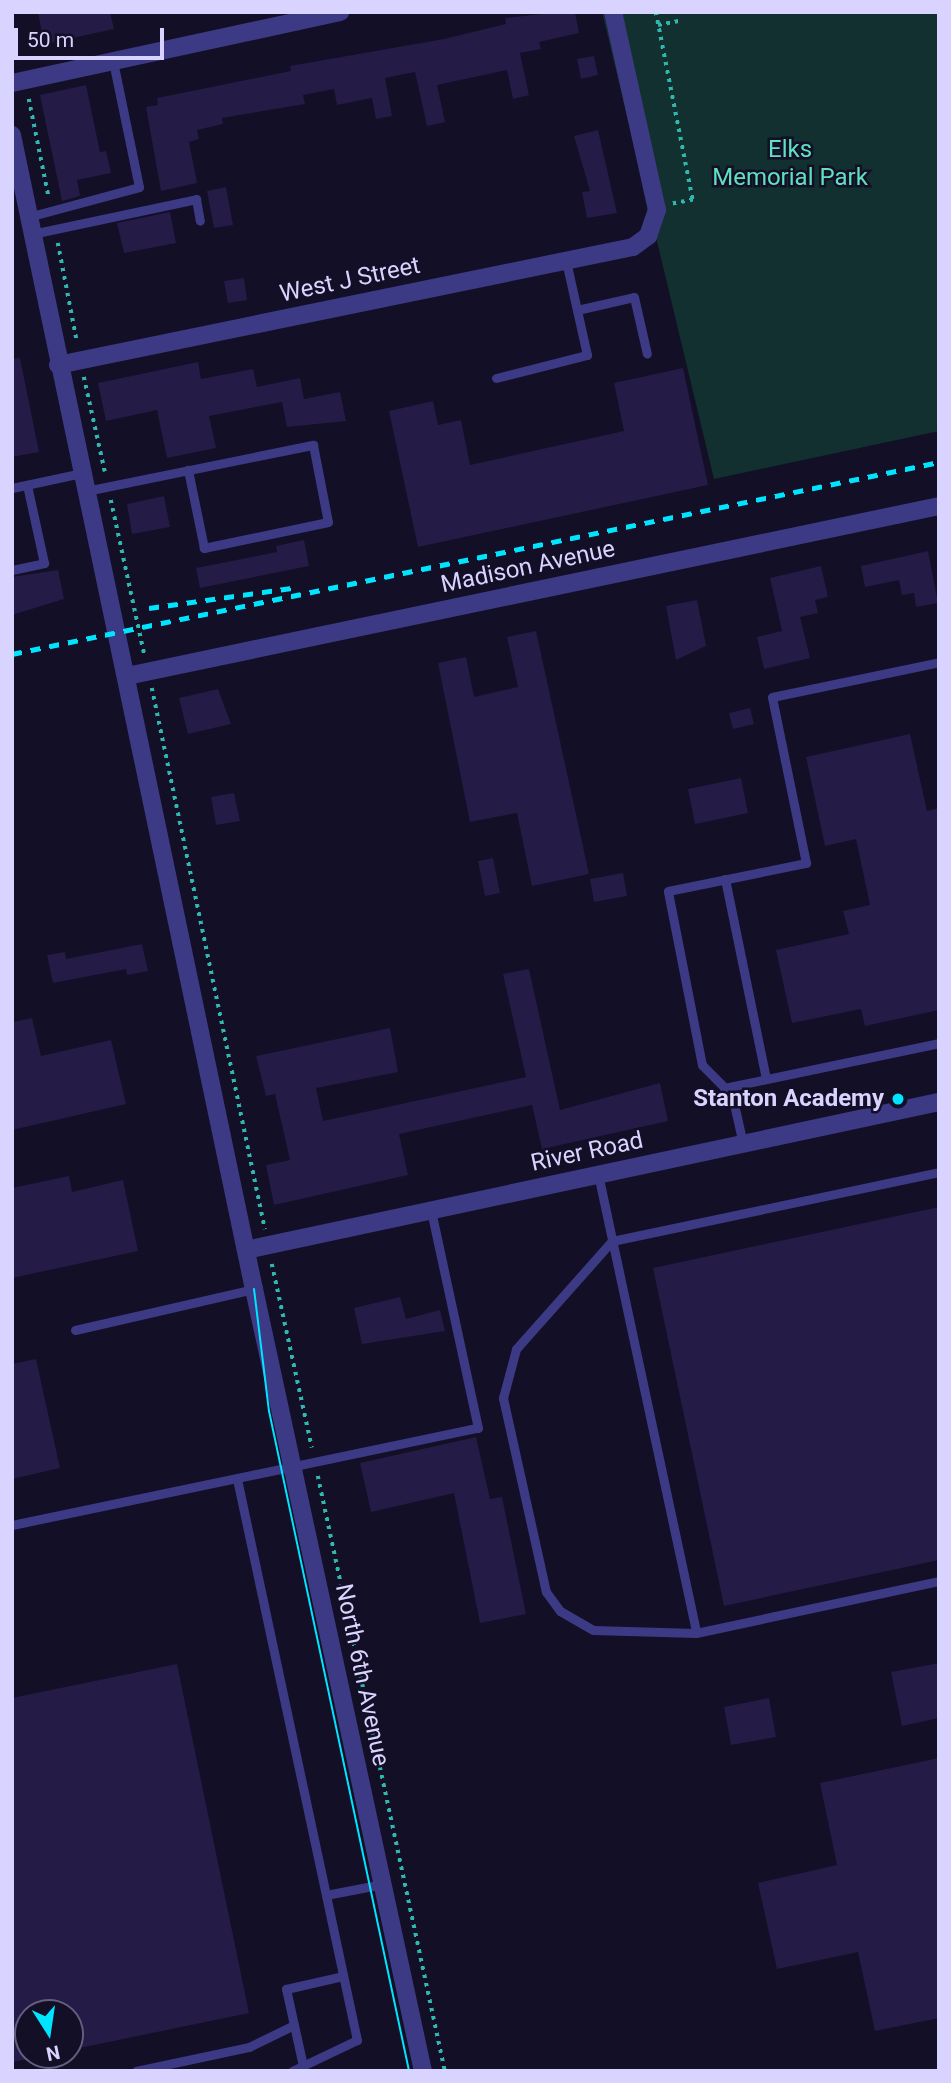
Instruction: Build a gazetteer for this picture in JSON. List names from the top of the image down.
{
  "streets": {
    "street": [
      "West J Street",
      "Madison Avenue",
      "River Road",
      "North 6th Avenue"
    ]
  },
  "crossings": [
    ["West J Street", "North 6th Avenue"],
    ["Madison Avenue", "North 6th Avenue"],
    ["River Road", "North 6th Avenue"]
  ],
  "parks": ["Elks Memorial Park"],
  "places": ["Stanton Academy"],
  "scale_bar": "50 m",
  "north": "bottom"
}
